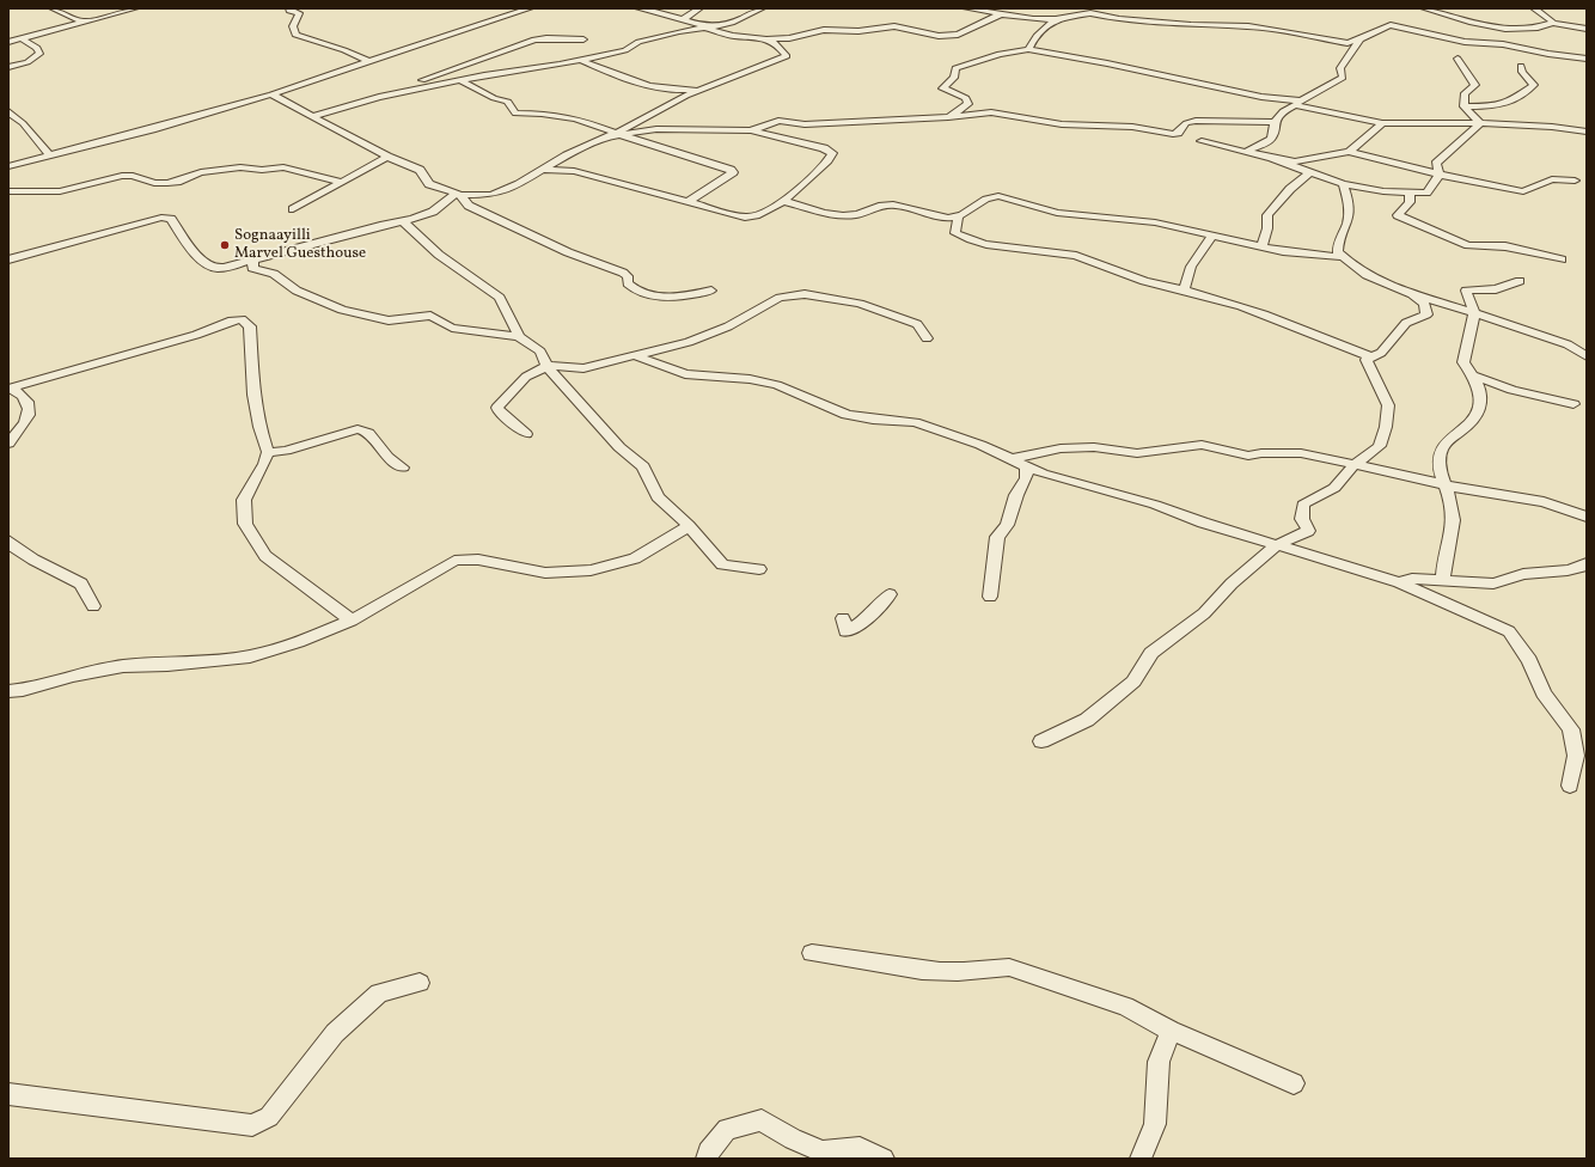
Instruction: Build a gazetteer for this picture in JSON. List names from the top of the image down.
{
  "places": ["Sognaayilli Marvel Guesthouse"]
}
